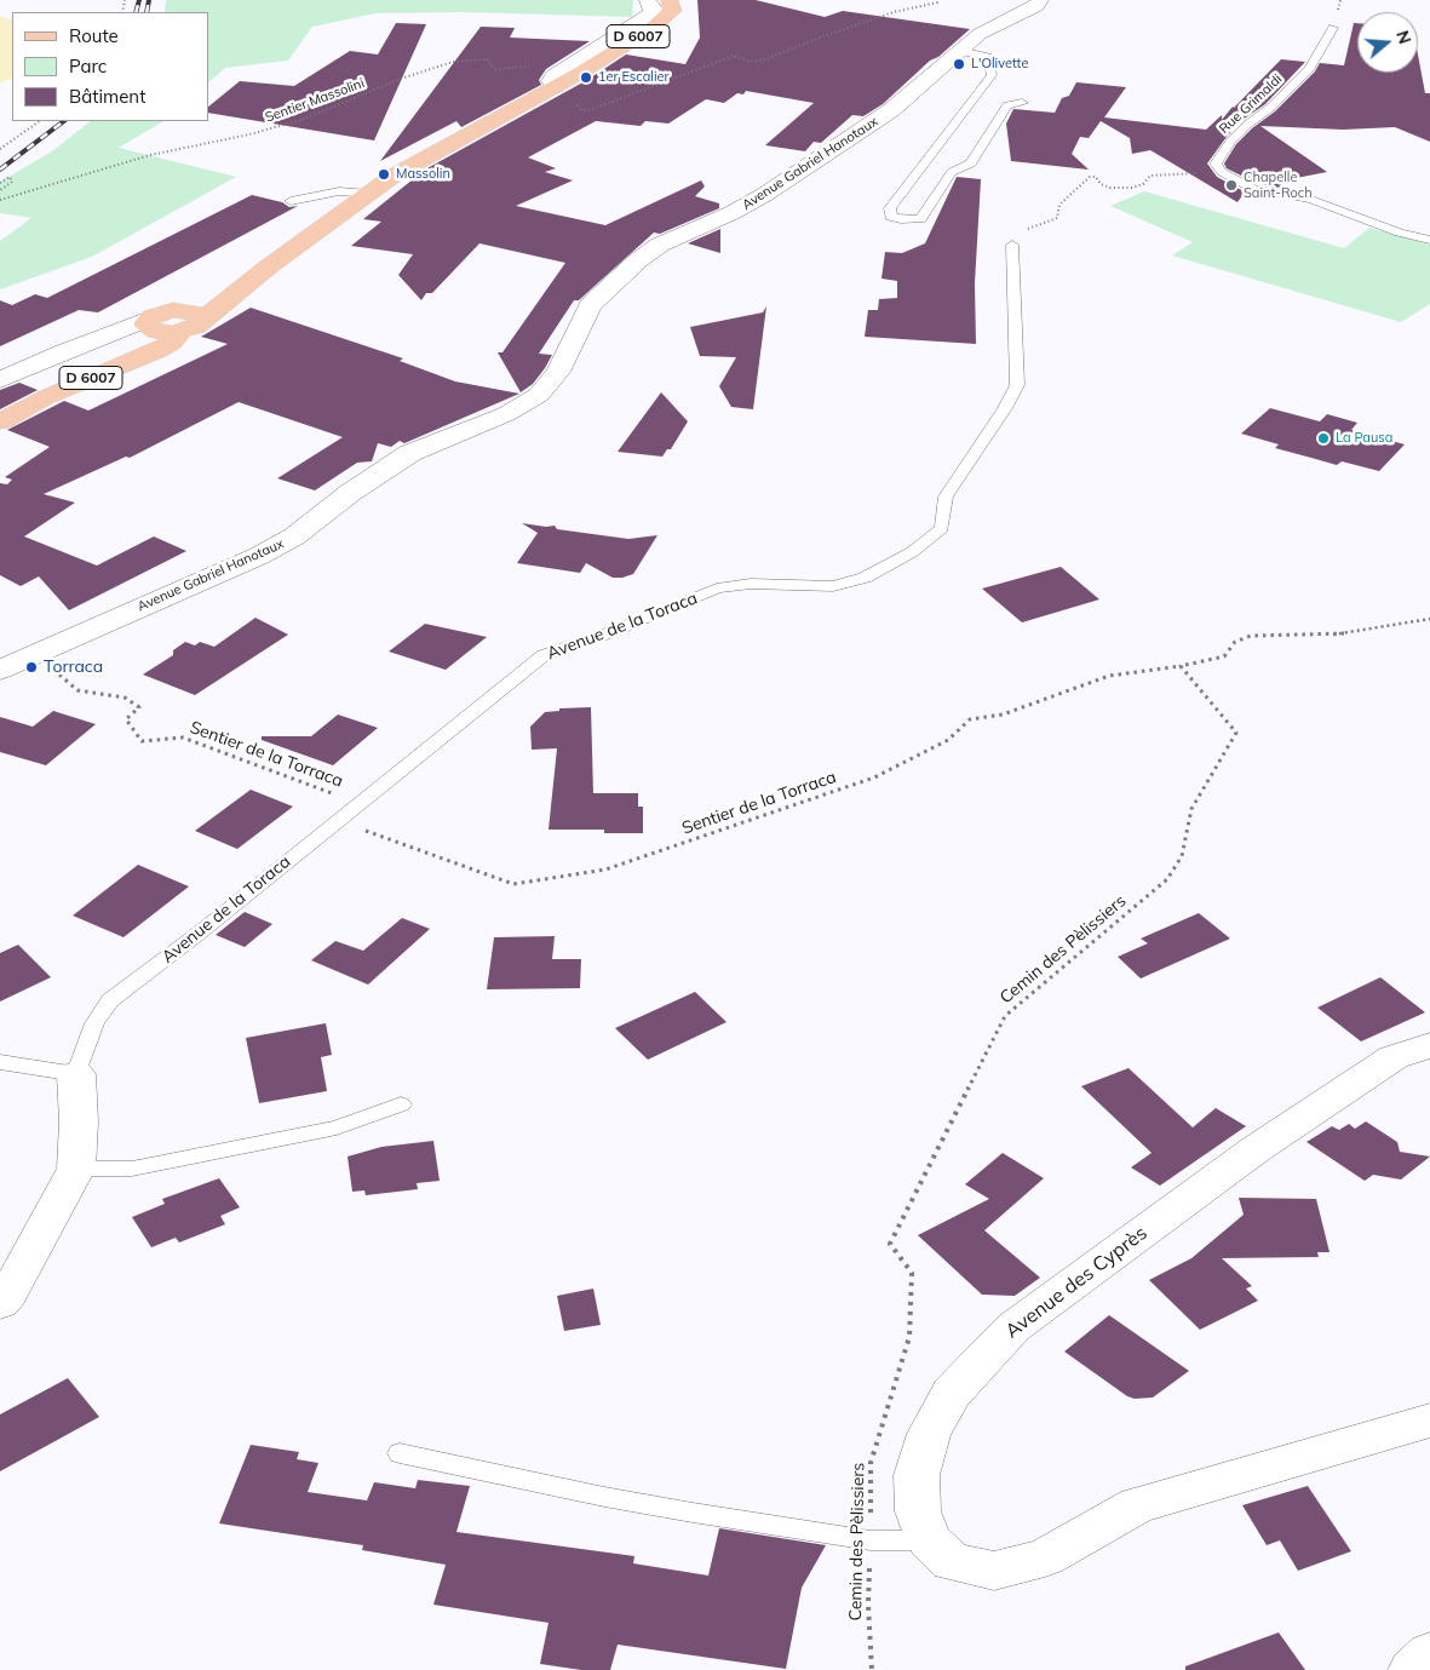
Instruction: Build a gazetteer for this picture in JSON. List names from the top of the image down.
{
  "streets": {
    "main road": [
      "D 6007",
      "Avenue Gabriel Hanotaux",
      "Avenue de la Toraca",
      "Avenue des Cyprès"
    ],
    "lane": ["Rue Grimaldi"],
    "path": ["Sentier Massolini", "Sentier de la Torraca", "Cemin des Pèlissiers"]
  },
  "crossings": [
    ["Avenue Gabriel Hanotaux", "Sentier de la Torraca"],
    ["Avenue de la Toraca", "Sentier de la Torraca"],
    ["Sentier de la Torraca", "Cemin des Pèlissiers"]
  ],
  "places": [
    "L'Olivette",
    "1er Escalier",
    "Massolin",
    "Chapelle Saint-Roch",
    "La Pausa",
    "Torraca"
  ],
  "legend": ["Route", "Parc", "Bâtiment"],
  "north": "right"
}
